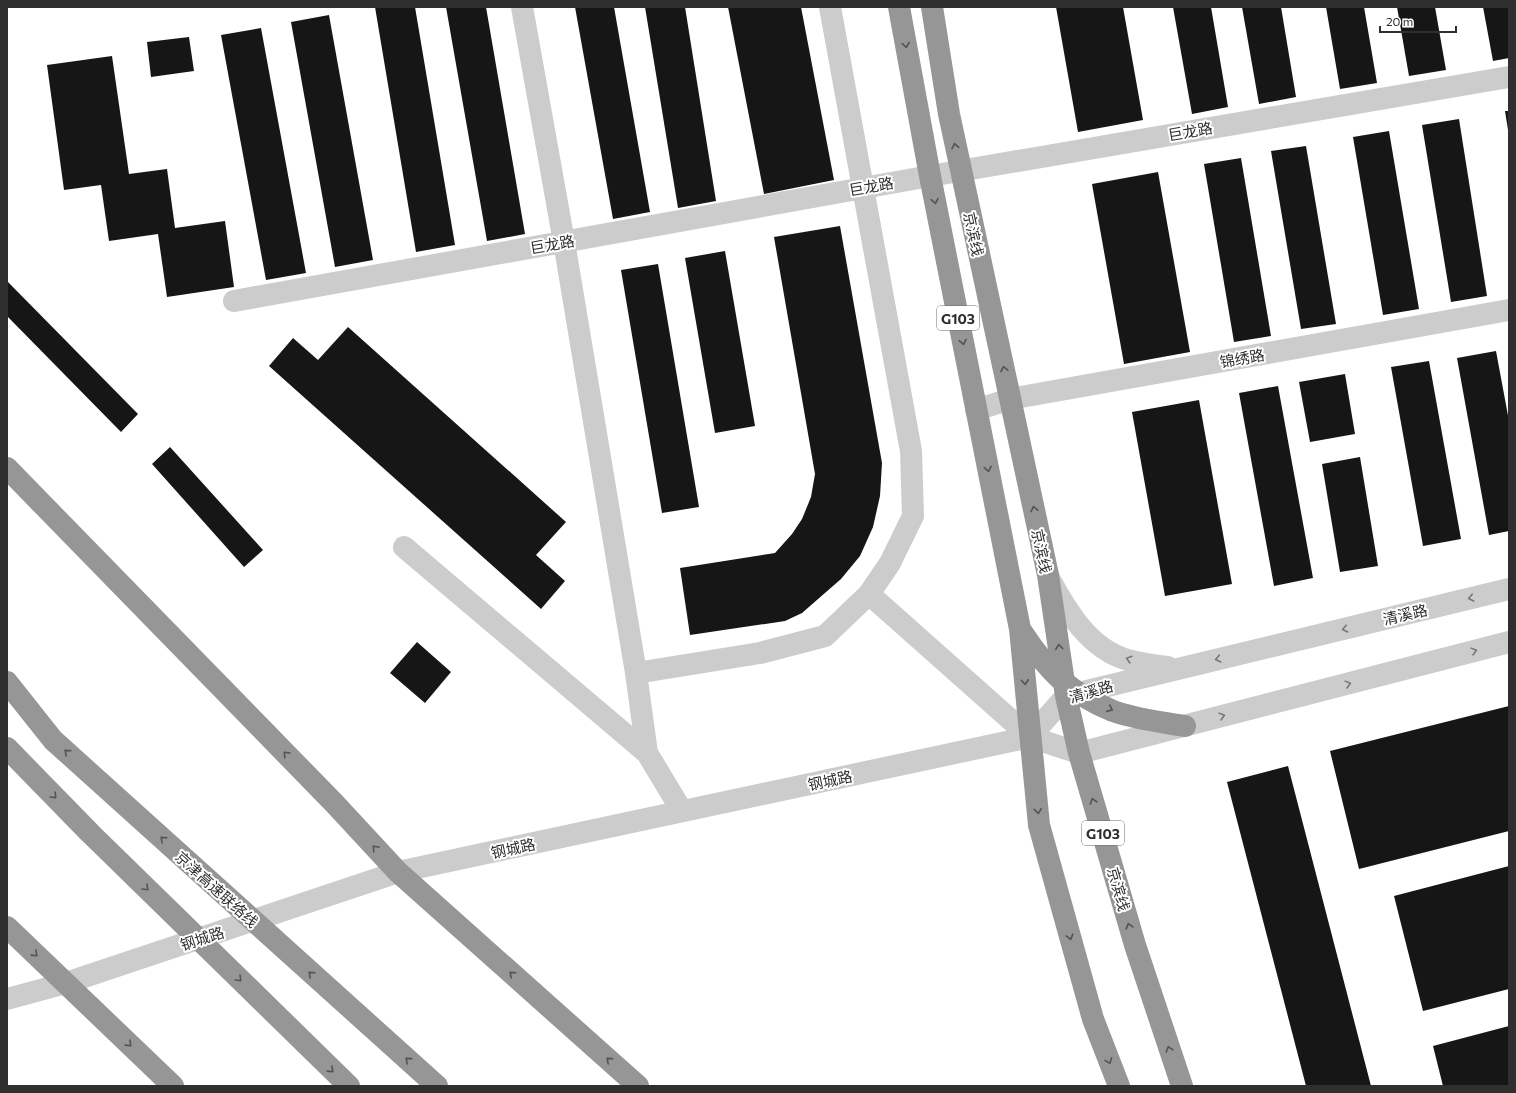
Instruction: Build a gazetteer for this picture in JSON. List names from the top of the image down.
{
  "streets": {
    "highway": ["京滨线", "G103", "京津高速联络线"],
    "street": [
      "巨龙路",
      "锦绣路",
      "清溪路",
      "钢城路"
    ]
  },
  "crossings": [
    ["巨龙路", "京滨线"],
    ["巨龙路", "G103"],
    ["京滨线", "锦绣路"],
    ["京滨线", "清溪路"],
    ["G103", "锦绣路"],
    ["G103", "清溪路"],
    ["G103", "钢城路"],
    ["清溪路", "钢城路"]
  ],
  "scale_bar": "20 m"
}
